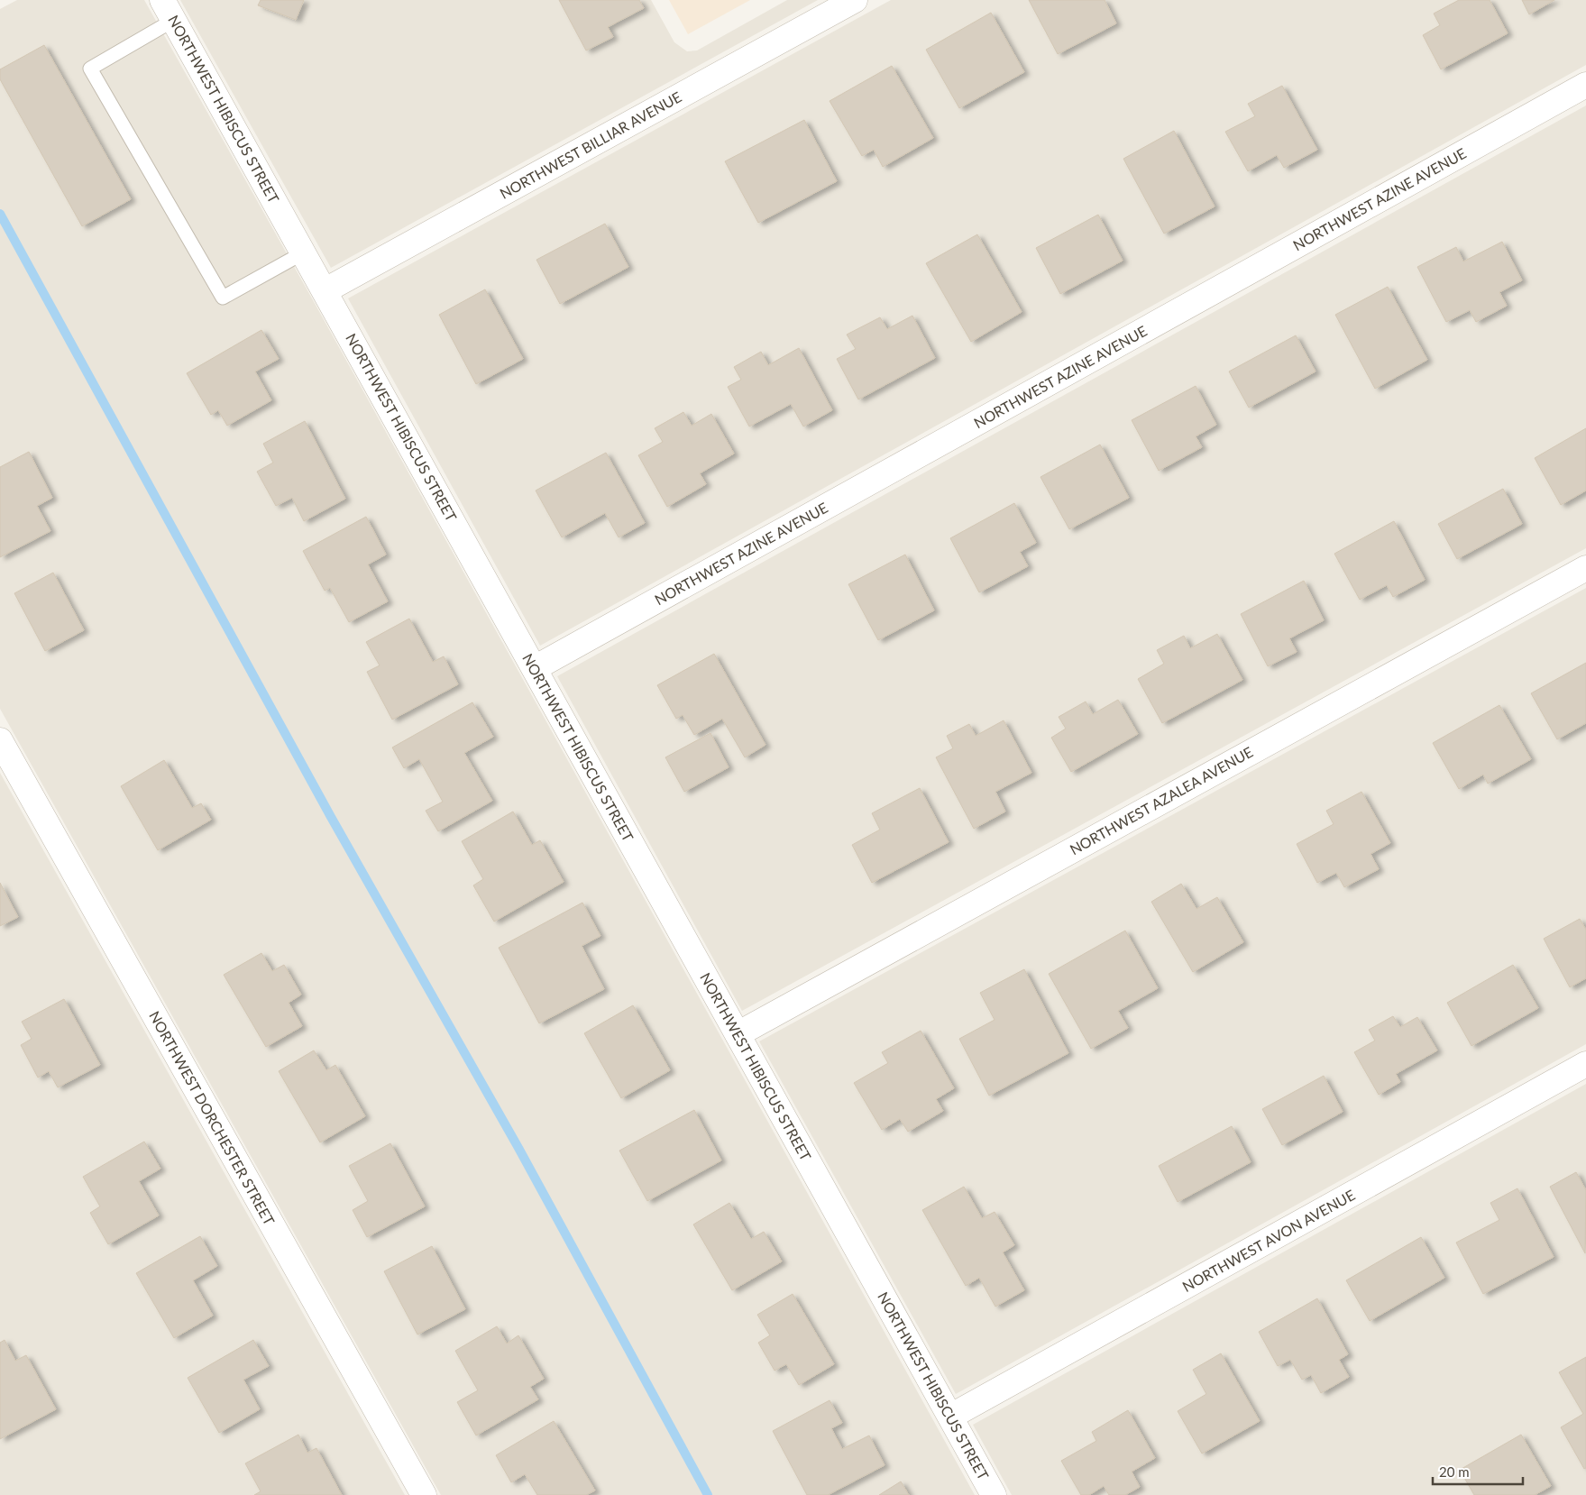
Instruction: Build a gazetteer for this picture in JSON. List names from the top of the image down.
{
  "streets": {
    "street": [
      "NORTHWEST HIBISCUS STREET",
      "NORTHWEST BILLIAR AVENUE",
      "NORTHWEST AZINE AVENUE",
      "NORTHWEST AZALEA AVENUE",
      "NORTHWEST DORCHESTER STREET",
      "NORTHWEST AVON AVENUE"
    ]
  },
  "crossings": [
    ["NORTHWEST HIBISCUS STREET", "NORTHWEST BILLIAR AVENUE"],
    ["NORTHWEST HIBISCUS STREET", "NORTHWEST AZINE AVENUE"],
    ["NORTHWEST HIBISCUS STREET", "NORTHWEST AZALEA AVENUE"],
    ["NORTHWEST HIBISCUS STREET", "NORTHWEST AVON AVENUE"]
  ],
  "scale_bar": "20 m"
}
